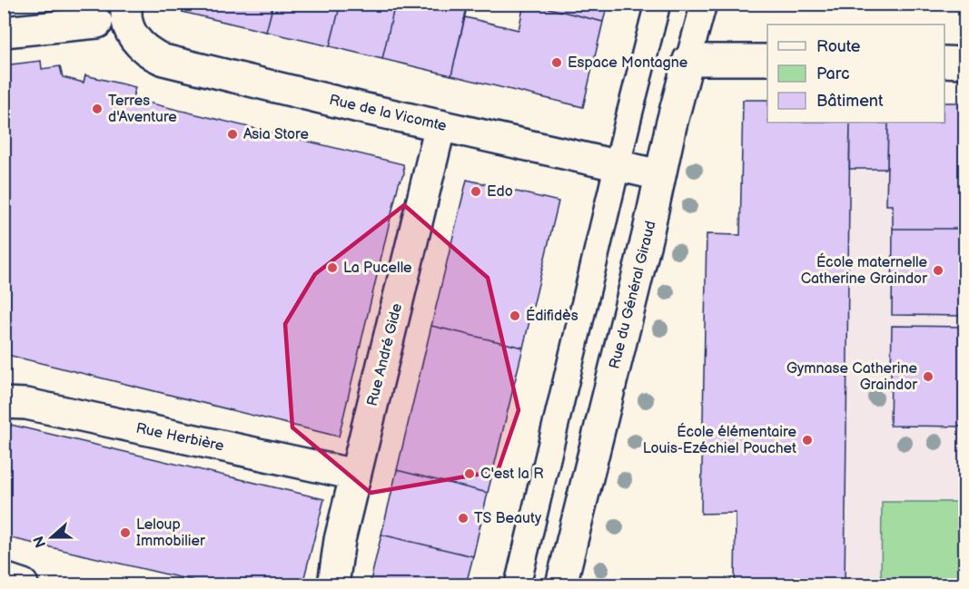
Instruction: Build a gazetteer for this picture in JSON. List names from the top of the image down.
{
  "streets": {
    "street": [
      "Rue de la Vicomte",
      "Rue du Général Giraud",
      "Rue André Gide",
      "Rue Herbière"
    ]
  },
  "crossings": [
    ["Rue de la Vicomte", "Rue du Général Giraud"],
    ["Rue de la Vicomte", "Rue André Gide"],
    ["Rue André Gide", "Rue Herbière"]
  ],
  "places": [
    "Espace Montagne",
    "Terres d'Aventure",
    "Asia Store",
    "Edo",
    "La Pucelle",
    "École maternelle Catherine Graindor",
    "Édifidès",
    "Gymnase Catherine Graindor",
    "École élémentaire Louis-Ezéchiel Pouchet",
    "C'est la R",
    "TS Beauty",
    "Leloup Immobilier"
  ],
  "legend": ["Route", "Parc", "Bâtiment"],
  "north": "left"
}
